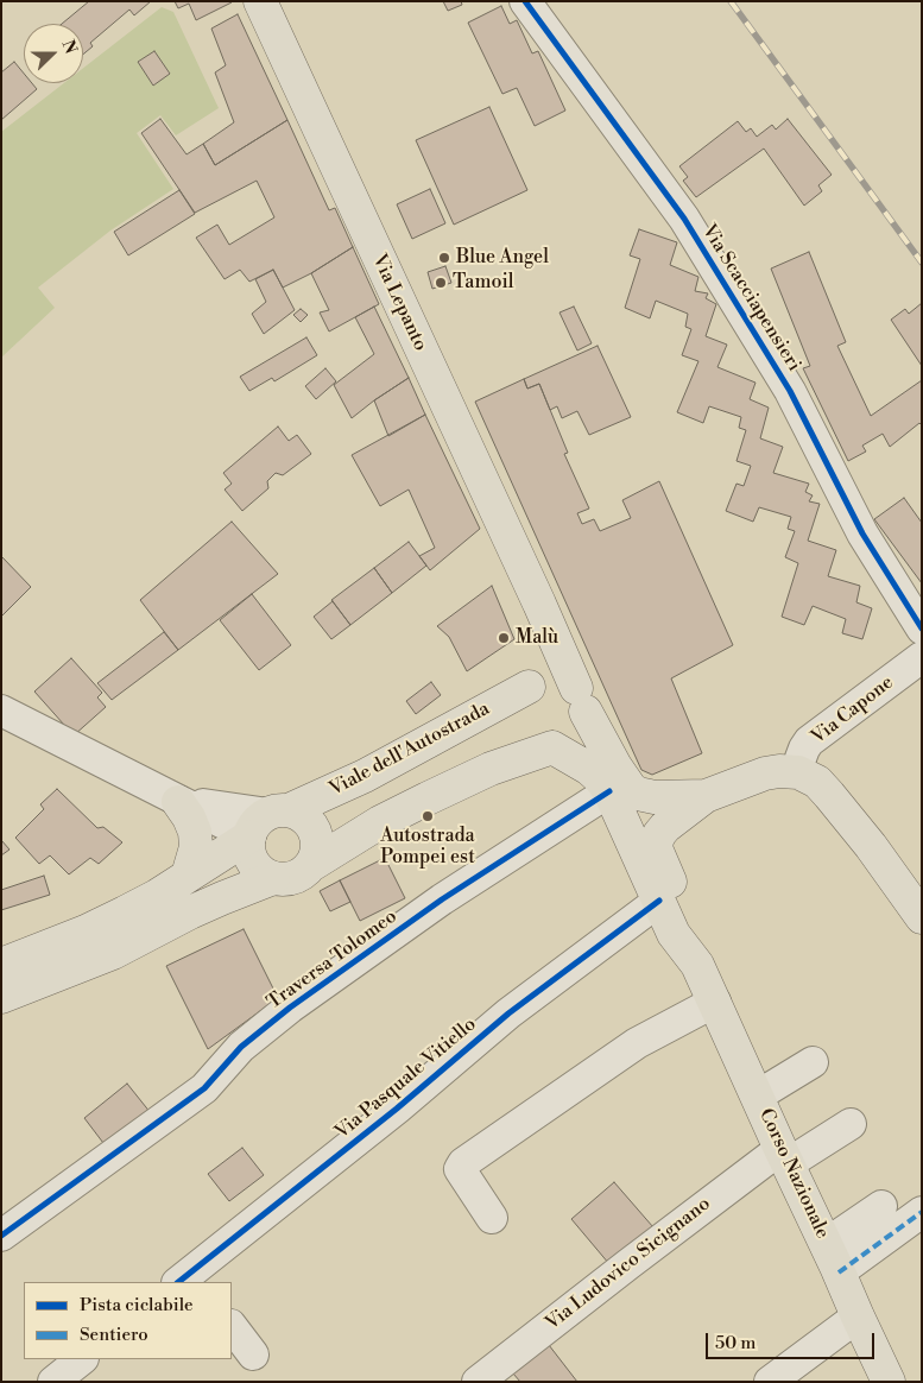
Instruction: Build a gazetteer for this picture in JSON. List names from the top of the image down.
{
  "streets": {
    "main road": ["Via Lepanto", "Viale dell'Autostrada", "Corso Nazionale"],
    "street": [
      "Via Scacciapensieri",
      "Via Capone",
      "Traversa Tolomeo",
      "Via Pasquale Vitiello",
      "Via Ludovico Sicignano"
    ]
  },
  "crossings": [
    ["Via Lepanto", "Viale dell'Autostrada"],
    ["Via Lepanto", "Corso Nazionale"],
    ["Viale dell'Autostrada", "Corso Nazionale"],
    ["Traversa Tolomeo", "Corso Nazionale"],
    ["Via Pasquale Vitiello", "Corso Nazionale"],
    ["Corso Nazionale", "Via Ludovico Sicignano"]
  ],
  "places": [
    "Blue Angel",
    "Tamoil",
    "Malù",
    "Autostrada Pompei est"
  ],
  "legend": ["Pista ciclabile", "Sentiero"],
  "scale_bar": "50 m",
  "north": "right"
}
